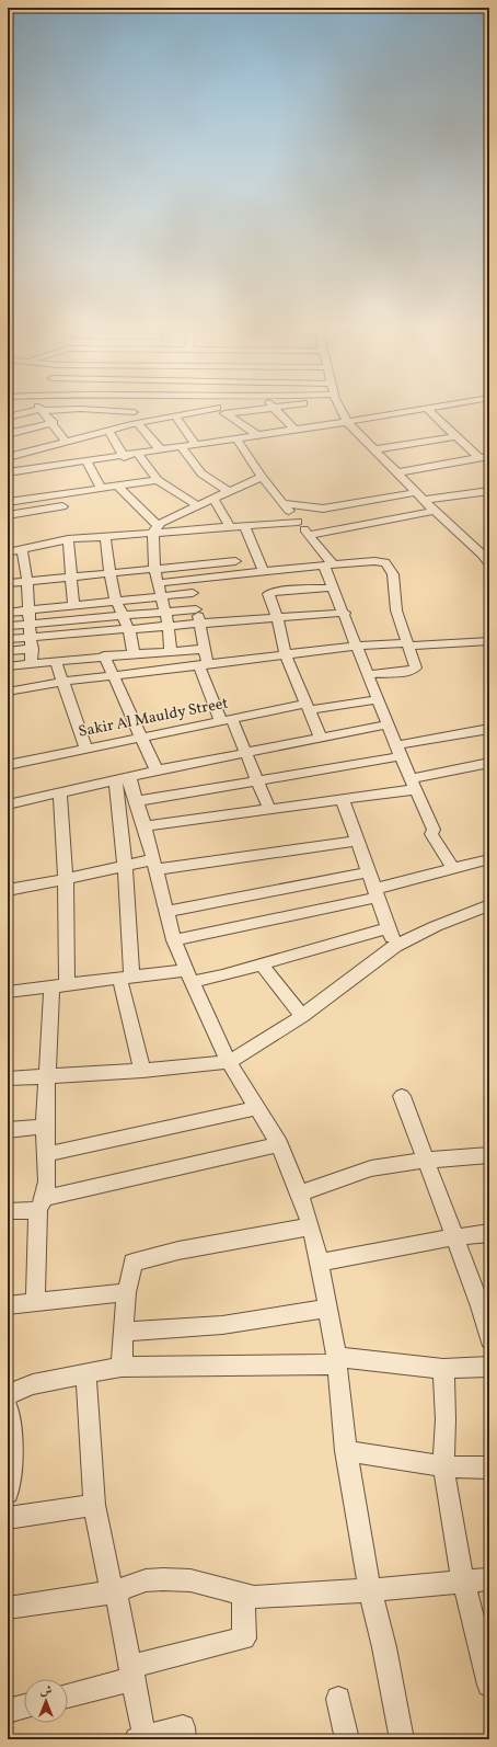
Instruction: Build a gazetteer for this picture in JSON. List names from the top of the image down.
{
  "streets": {
    "street": ["Sakir Al Mauldy Street"]
  },
  "north": "top"
}
